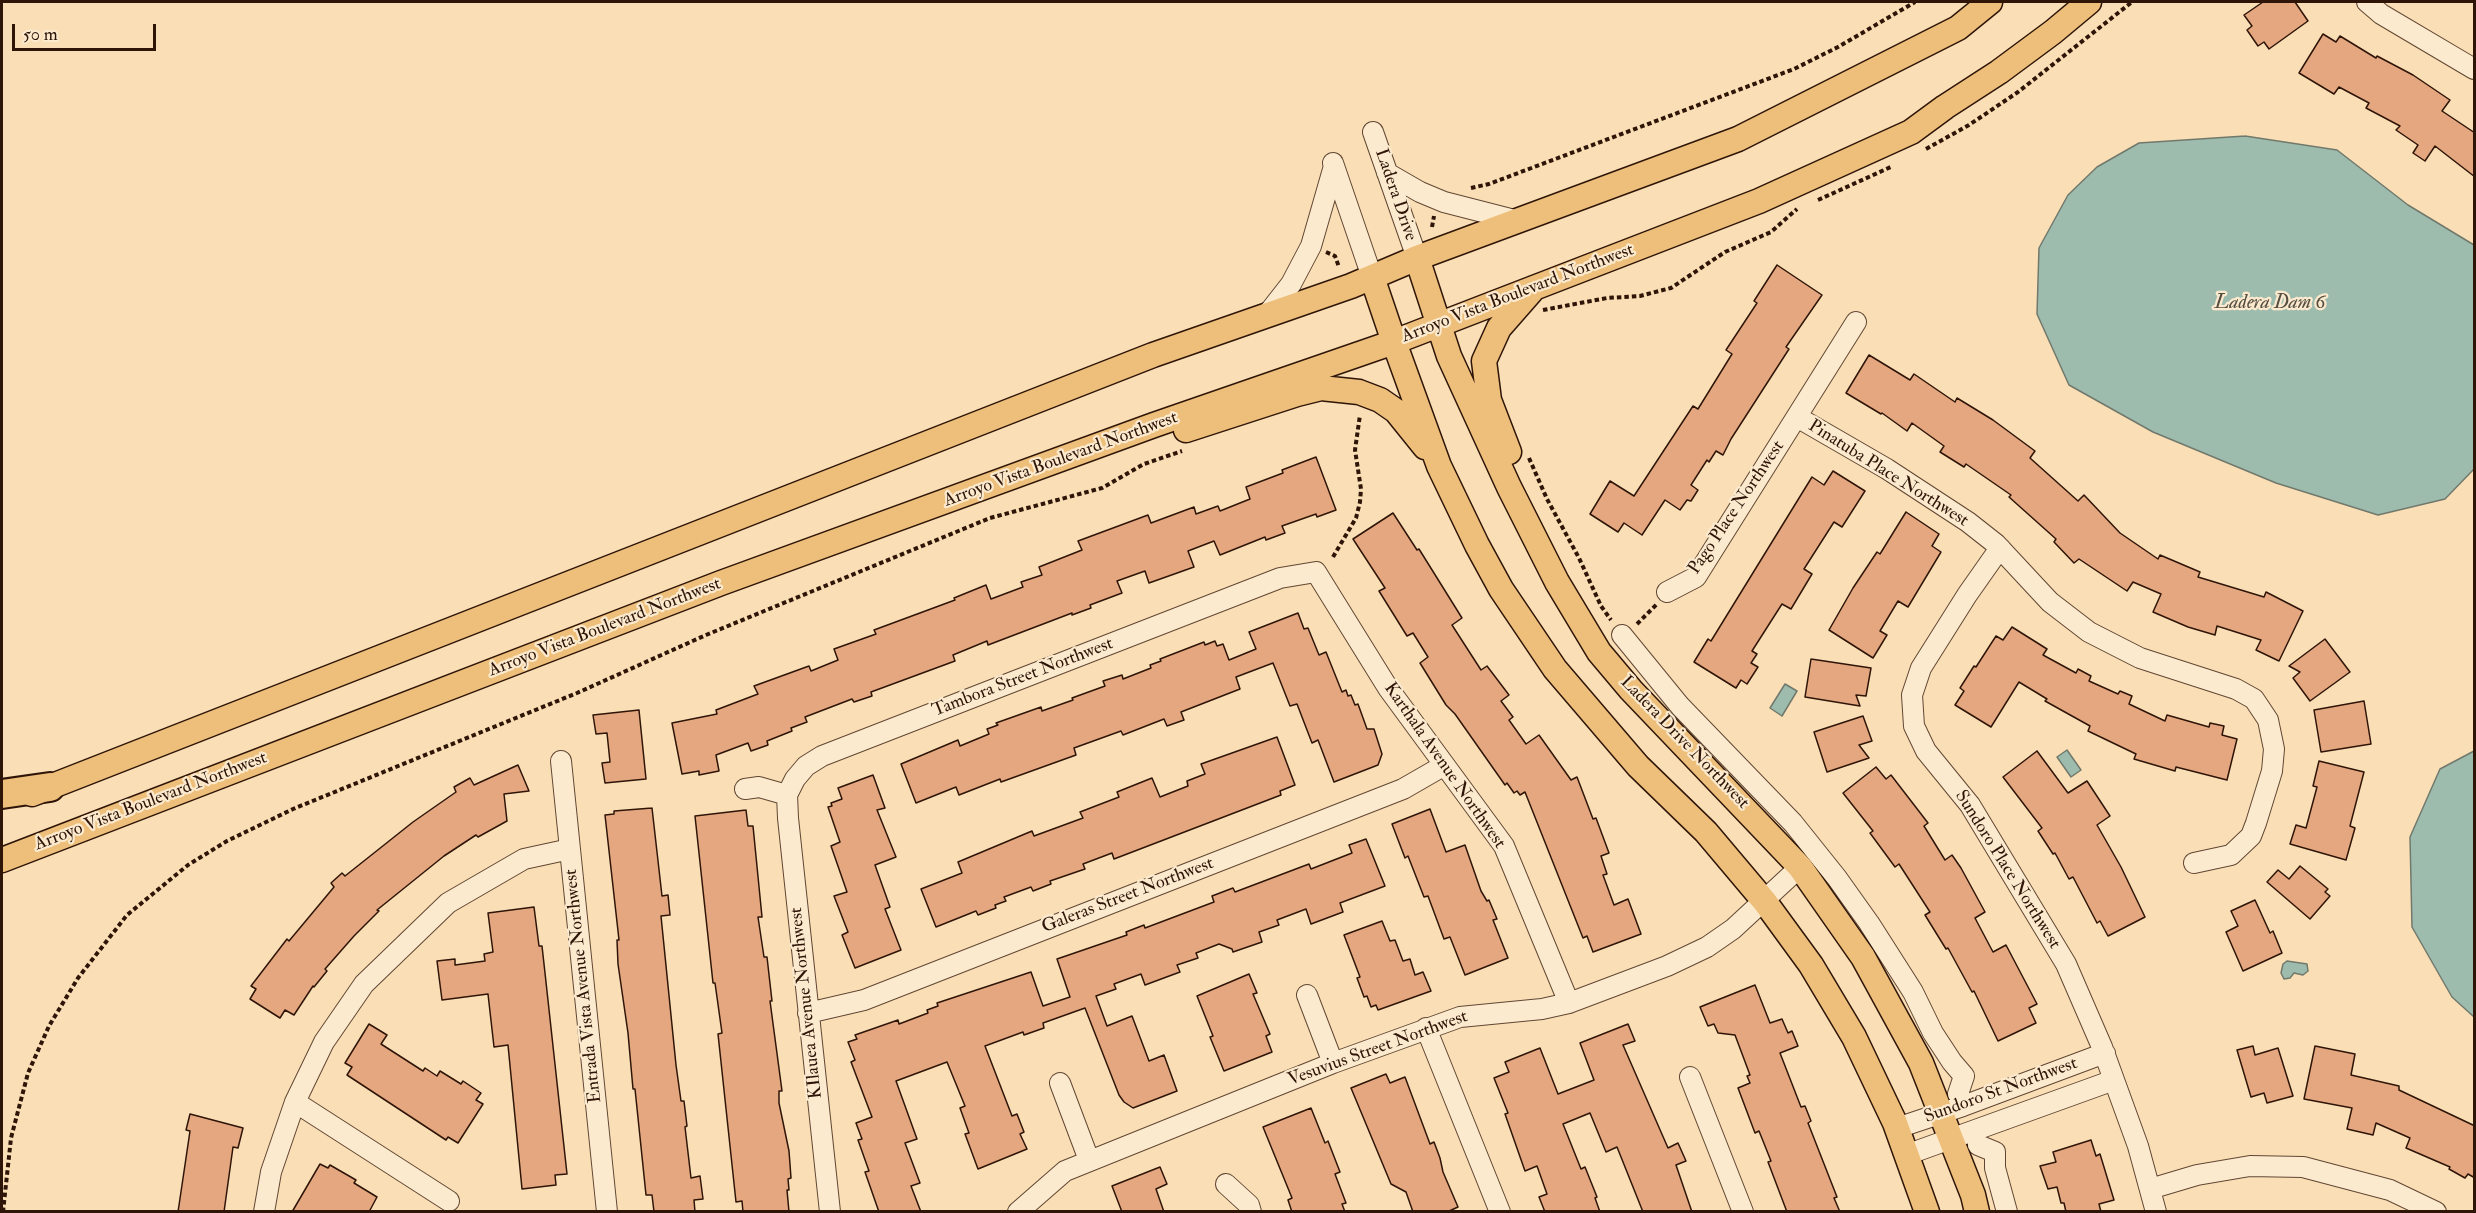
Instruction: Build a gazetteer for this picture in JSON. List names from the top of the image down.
{
  "streets": {
    "main road": ["Arroyo Vista Boulevard Northwest", "Ladera Drive Northwest"],
    "street": [
      "Ladera Drive",
      "Pinatuba Place Northwest",
      "Pago Place Northwest",
      "Tambora Street Northwest",
      "Karthala Avenue Northwest",
      "Sundoro Place Northwest",
      "Galeras Street Northwest",
      "Entrada Vista Avenue Northwest",
      "KIlauea Avenue Northwest",
      "Vesuvius Street Northwest",
      "Sundoro St Northwest"
    ]
  },
  "crossings": [
    ["Ladera Drive", "Ladera Drive Northwest"],
    ["Arroyo Vista Boulevard Northwest", "Ladera Drive Northwest"],
    ["Pinatuba Place Northwest", "Pago Place Northwest"],
    ["Pinatuba Place Northwest", "Sundoro Place Northwest"],
    ["Tambora Street Northwest", "Karthala Avenue Northwest"],
    ["Tambora Street Northwest", "KIlauea Avenue Northwest"],
    ["Ladera Drive Northwest", "Vesuvius Street Northwest"],
    ["Ladera Drive Northwest", "Sundoro St Northwest"],
    ["Karthala Avenue Northwest", "Galeras Street Northwest"],
    ["Karthala Avenue Northwest", "Vesuvius Street Northwest"],
    ["Sundoro Place Northwest", "Sundoro St Northwest"],
    ["Galeras Street Northwest", "KIlauea Avenue Northwest"]
  ],
  "water": ["Ladera Dam 6"],
  "scale_bar": "50 m"
}
